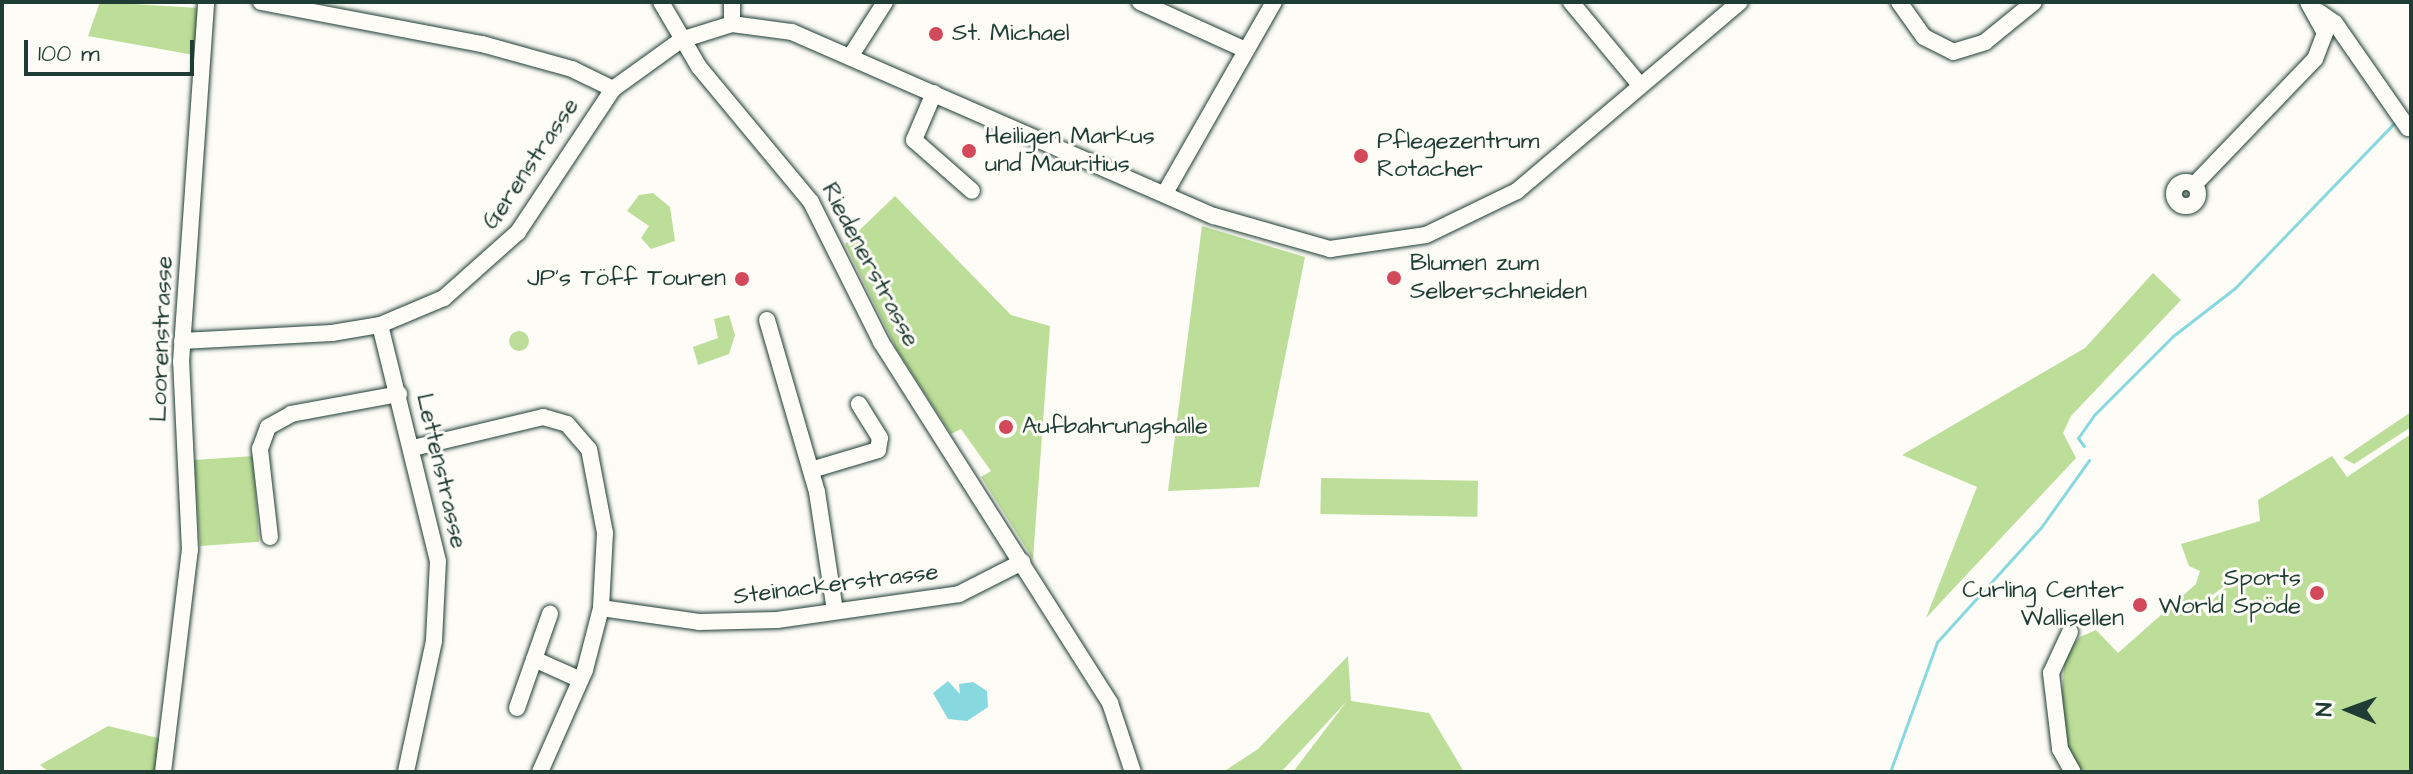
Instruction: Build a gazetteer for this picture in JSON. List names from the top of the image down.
{
  "streets": {
    "street": [
      "Gerenstrasse",
      "Riedenerstrasse",
      "Loorenstrasse",
      "Lettenstrasse",
      "Steinackerstrasse"
    ]
  },
  "crossings": [
    ["Gerenstrasse", "Riedenerstrasse"],
    ["Gerenstrasse", "Loorenstrasse"],
    ["Gerenstrasse", "Lettenstrasse"],
    ["Riedenerstrasse", "Steinackerstrasse"]
  ],
  "places": [
    "St. Michael",
    "Heiligen Markus und Mauritius",
    "Pflegezentrum Rotacher",
    "Blumen zum Selberschneiden",
    "JP’s Töff Touren",
    "Aufbahrungshalle",
    "Sports World Spöde",
    "Curling Center Wallisellen"
  ],
  "scale_bar": "100 m",
  "north": "left"
}
